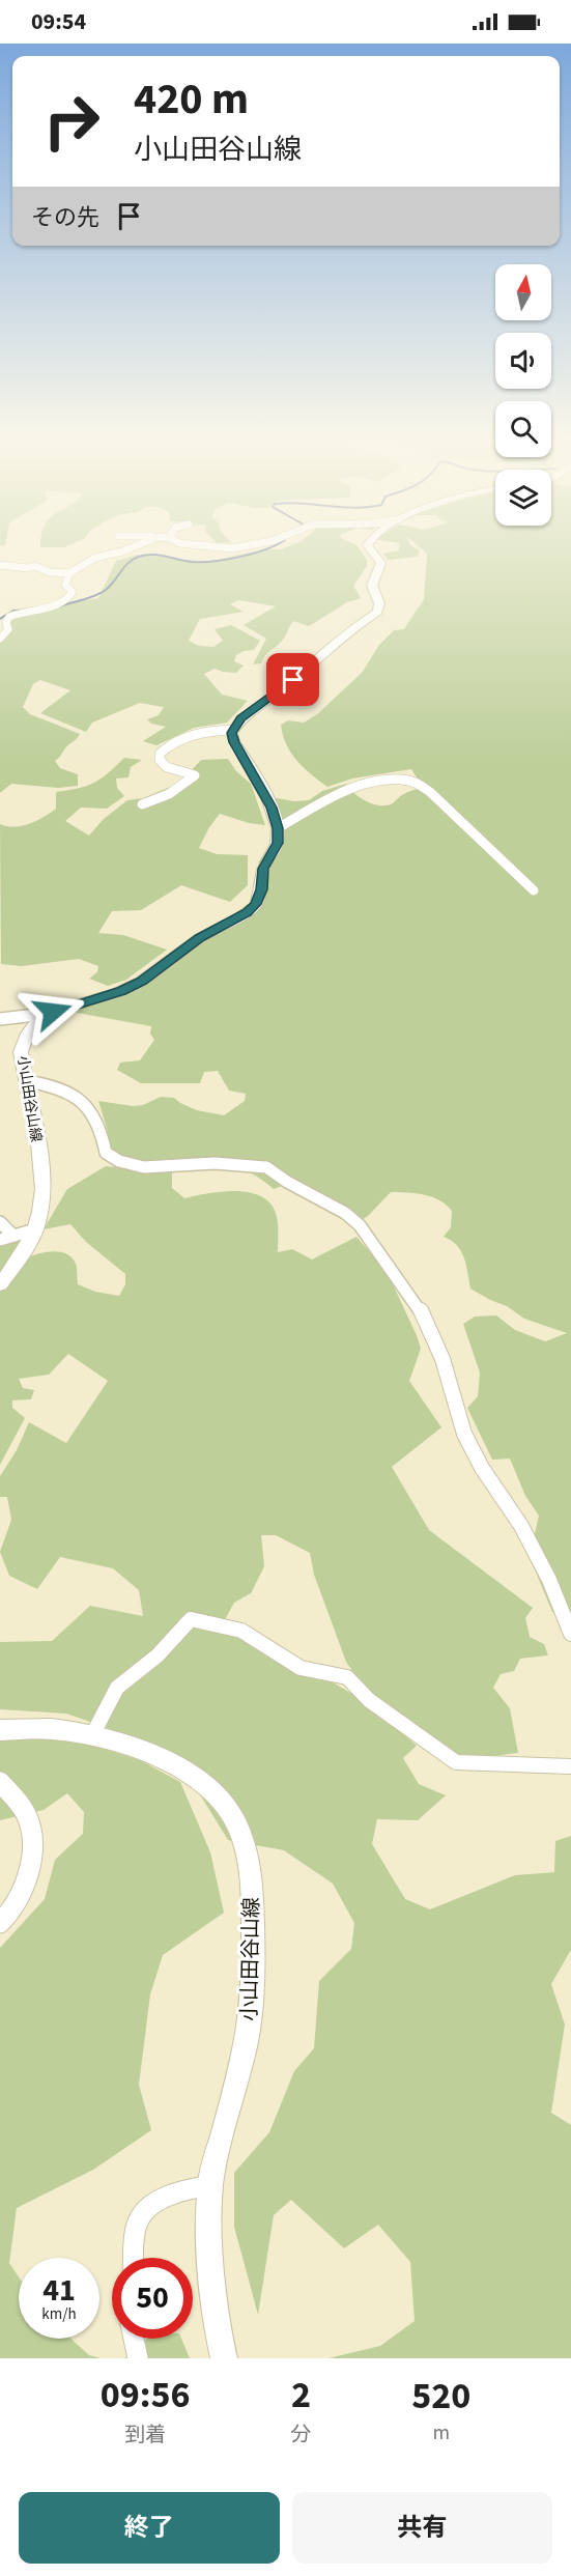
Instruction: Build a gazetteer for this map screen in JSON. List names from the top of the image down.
{
  "streets": {
    "main road": ["小山田谷山線"]
  },
  "north": "top",
  "page": {
    "status": "09:54",
    "turn": ["420 m", "小山田谷山線"],
    "then": "その先",
    "speed": "41 km/h",
    "limit": "50",
    "eta": [
      "09:56",
      "到着",
      "2",
      "分",
      "520",
      "m"
    ],
    "buttons": ["終了", "共有"]
  }
}
